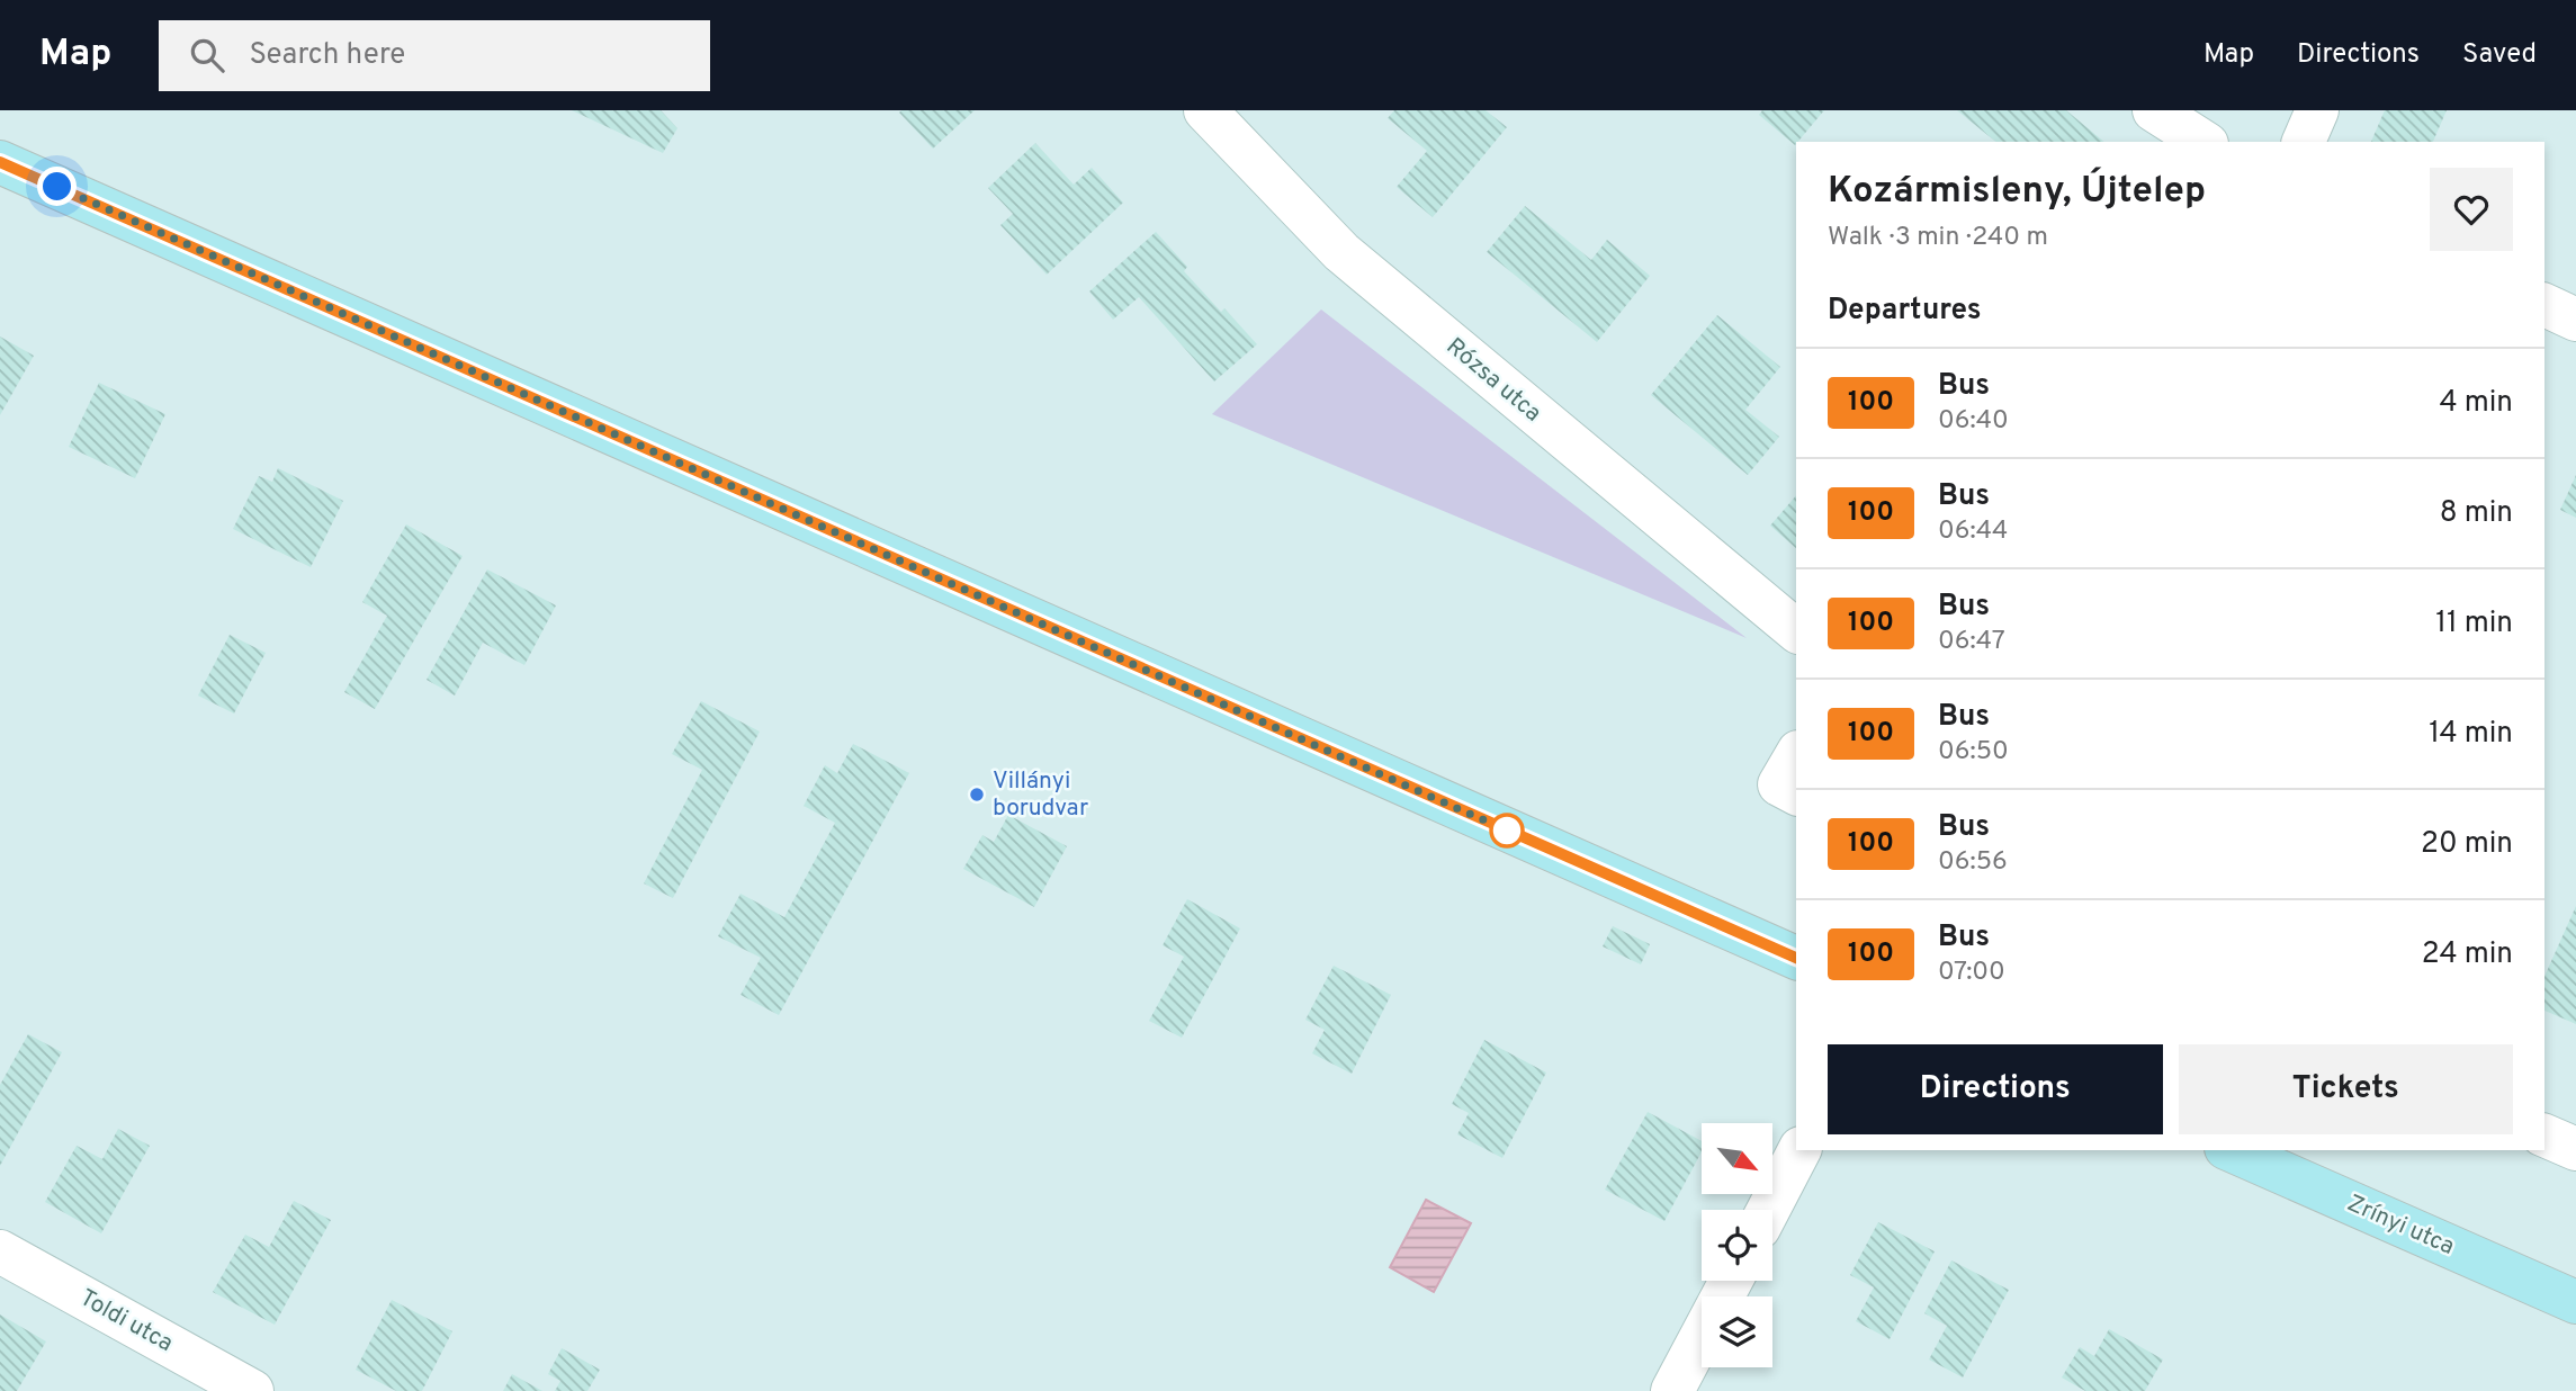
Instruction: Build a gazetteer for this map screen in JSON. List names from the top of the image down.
{
  "streets": {
    "main road": ["Zrínyi utca"],
    "street": ["Rózsa utca", "Toldi utca"]
  },
  "places": ["Villányi borudvar"],
  "lines": ["bus line 100"],
  "north": "bottom right",
  "page": {
    "header": "Map",
    "search": "Search here",
    "nav": ["Map", "Directions", "Saved"],
    "heading": [
      ["Kozármisleny, Újtelep", "Walk · 3 min · 240 m"],
      "Departures"
    ],
    "list": [
      {
        "mark": "100",
        "name": "Bus",
        "note": "06:40",
        "value": "4 min"
      },
      {
        "mark": "100",
        "name": "Bus",
        "note": "06:44",
        "value": "8 min"
      },
      {
        "mark": "100",
        "name": "Bus",
        "note": "06:47",
        "value": "11 min"
      },
      {
        "mark": "100",
        "name": "Bus",
        "note": "06:50",
        "value": "14 min"
      },
      {
        "mark": "100",
        "name": "Bus",
        "note": "06:56",
        "value": "20 min"
      },
      {
        "mark": "100",
        "name": "Bus",
        "note": "07:00",
        "value": "24 min"
      }
    ],
    "buttons": ["Directions", "Tickets"]
  }
}
